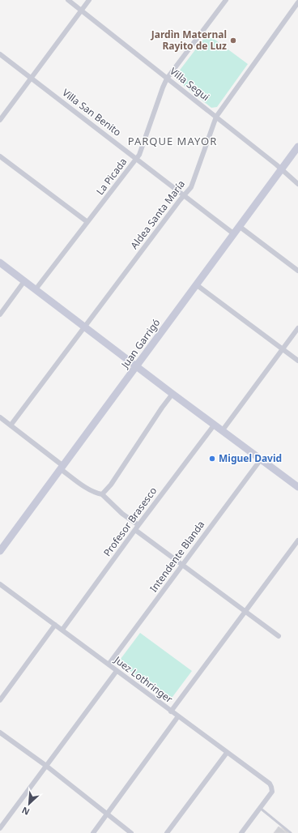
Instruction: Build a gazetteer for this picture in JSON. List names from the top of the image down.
{
  "streets": {
    "street": [
      "Villa Segui",
      "Villa San Benito",
      "La Picada",
      "Aldea Santa María",
      "Juan Garrigó",
      "Profesor Brasesco",
      "Intendente Blanda",
      "Juez Lothringer"
    ]
  },
  "crossings": [
    ["Villa Segui", "La Picada"],
    ["Villa Segui", "Aldea Santa María"],
    ["Villa Segui", "Juan Garrigó"],
    ["Villa San Benito", "La Picada"],
    ["Villa San Benito", "Aldea Santa María"],
    ["Villa San Benito", "Juan Garrigó"],
    ["Profesor Brasesco", "Juez Lothringer"],
    ["Intendente Blanda", "Juez Lothringer"]
  ],
  "districts": ["PARQUE MAYOR"],
  "places": ["Jardìn Maternal Rayito de Luz", "Miguel David"],
  "north": "bottom left"
}
